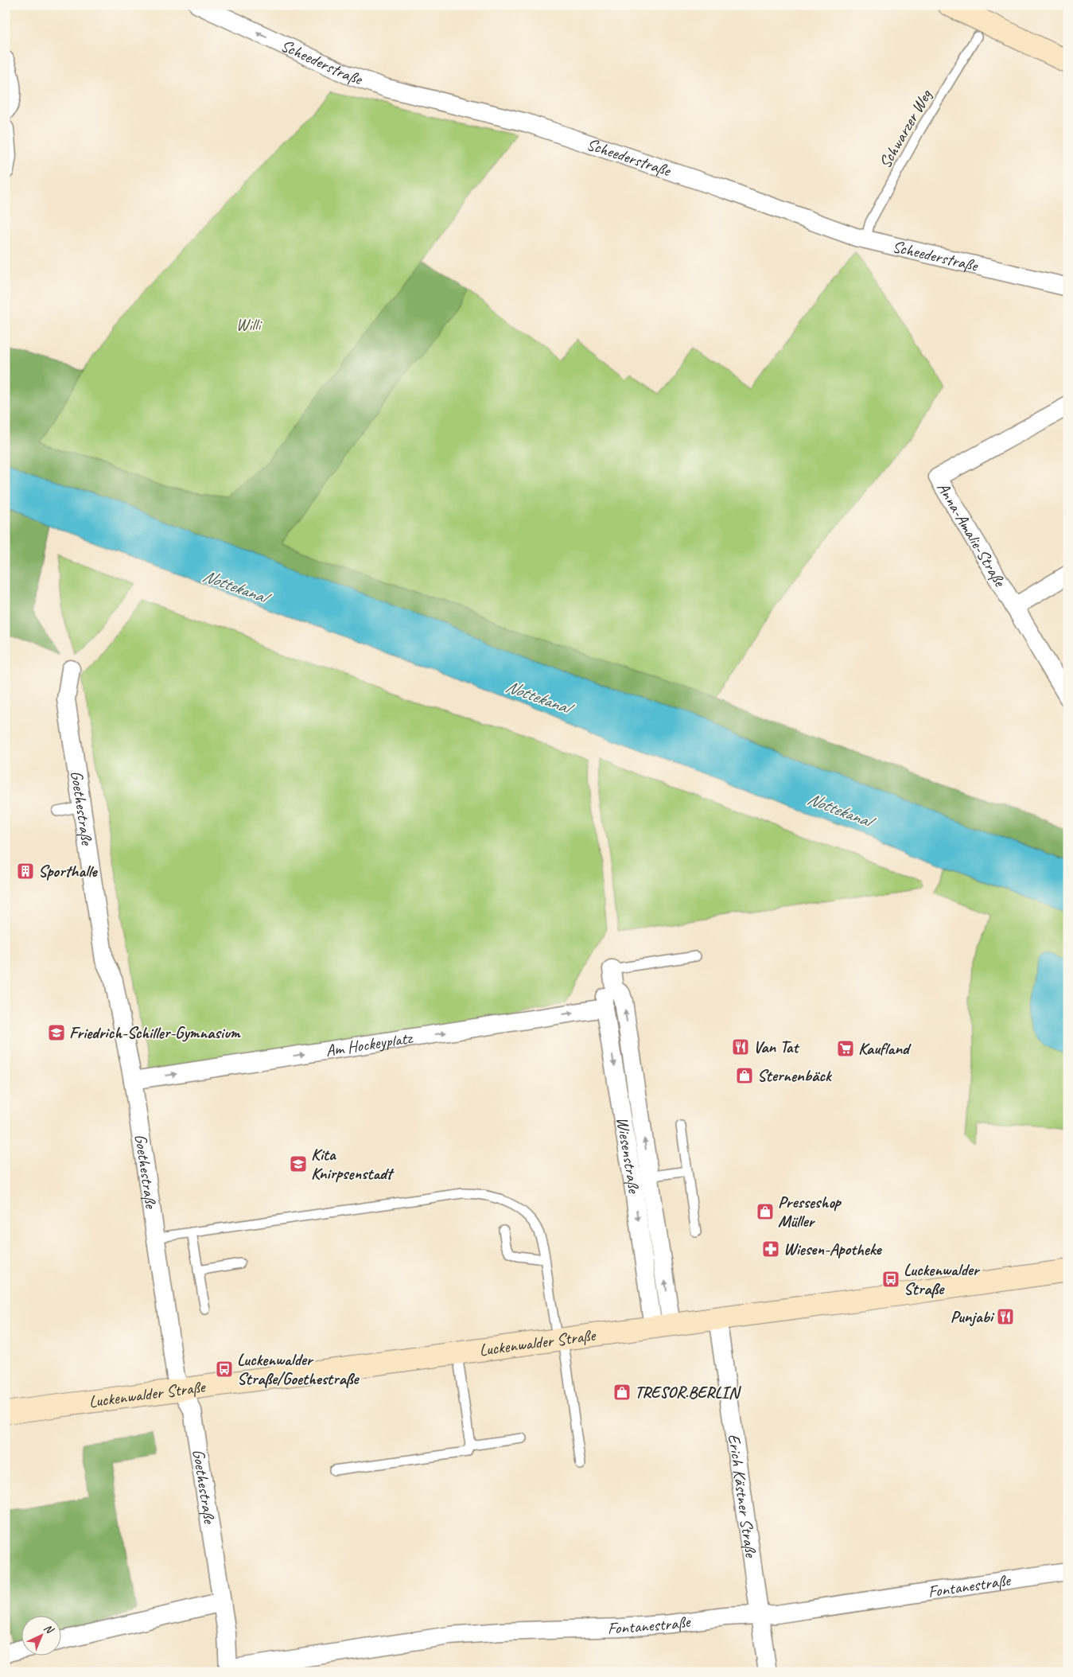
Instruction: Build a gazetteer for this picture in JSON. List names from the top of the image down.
{
  "streets": {
    "main road": ["Luckenwalder Straße"],
    "street": [
      "Scheederstraße",
      "Anna-Amalie-Straße",
      "Goethestraße",
      "Am Hockeyplatz",
      "Wiesenstraße",
      "Erich Kästner Straße",
      "Fontanestraße"
    ],
    "lane": ["Schwarzer Weg"]
  },
  "crossings": [
    ["Scheederstraße", "Schwarzer Weg"],
    ["Goethestraße", "Am Hockeyplatz"],
    ["Goethestraße", "Luckenwalder Straße"],
    ["Goethestraße", "Fontanestraße"],
    ["Am Hockeyplatz", "Wiesenstraße"],
    ["Wiesenstraße", "Luckenwalder Straße"],
    ["Luckenwalder Straße", "Erich Kästner Straße"],
    ["Erich Kästner Straße", "Fontanestraße"]
  ],
  "one_way": ["Scheederstraße", "Am Hockeyplatz"],
  "water": ["Nottekanal"],
  "parks": ["Willi"],
  "places": {
    "building": ["Sporthalle"],
    "school or university": ["Friedrich-Schiller-Gymnasium", "Kita Knirpsenstadt"],
    "restaurant": ["Van Tat", "Punjabi"],
    "supermarket": ["Kaufland"],
    "shop": ["Sternenbäck", "Presseshop Müller", "TRESOR.BERLIN"],
    "pharmacy": ["Wiesen-Apotheke"],
    "bus stop": ["Luckenwalder Straße", "Luckenwalder Straße/Goethestraße"]
  },
  "north": "top right"
}
